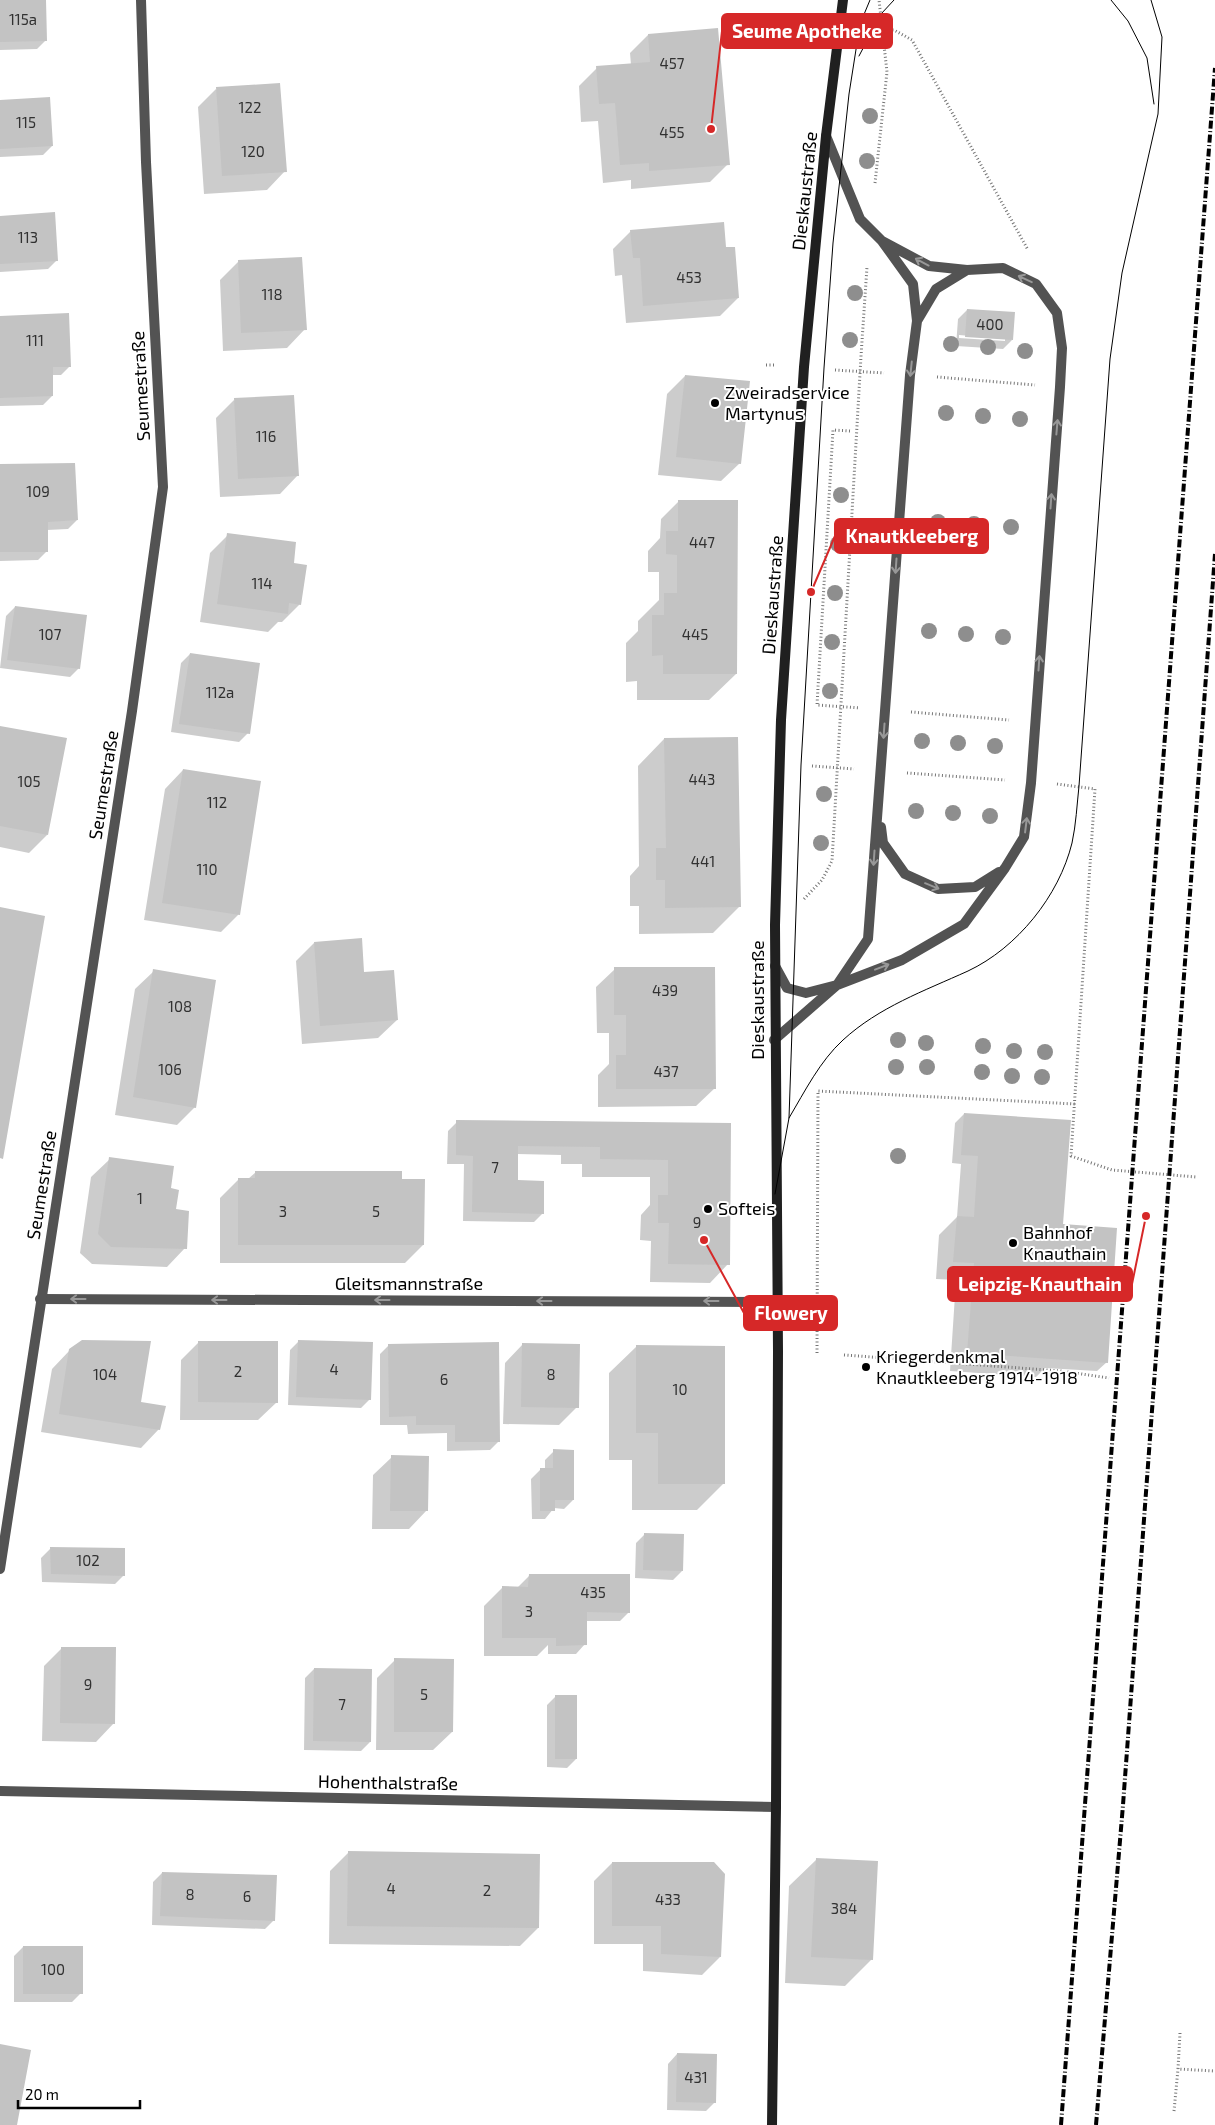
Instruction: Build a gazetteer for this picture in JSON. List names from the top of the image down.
{
  "streets": {
    "main road": ["Dieskaustraße"],
    "street": ["Seumestraße", "Gleitsmannstraße", "Hohenthalstraße"]
  },
  "crossings": [
    ["Dieskaustraße", "Gleitsmannstraße"],
    ["Dieskaustraße", "Hohenthalstraße"],
    ["Seumestraße", "Gleitsmannstraße"]
  ],
  "one_way": ["Gleitsmannstraße"],
  "places": [
    "Seume Apotheke",
    "Zweiradservice Martynus",
    "Knautkleeberg",
    "Softeis",
    "Leipzig-Knauthain",
    "Flowery",
    "Bahnhof Knauthain",
    "Kriegerdenkmal Knautkleeberg 1914-1918"
  ],
  "house_numbers": [
    "115a",
    "457",
    "122",
    "115",
    "455",
    "120",
    "113",
    "453",
    "118",
    "400",
    "111",
    "116",
    "109",
    "447",
    "114",
    "107",
    "445",
    "112a",
    "443",
    "105",
    "112",
    "441",
    "110",
    "439",
    "108",
    "106",
    "437",
    "7",
    "1",
    "3",
    "5",
    "9",
    "4",
    "2",
    "104",
    "8",
    "6",
    "10",
    "102",
    "435",
    "3",
    "9",
    "5",
    "7",
    "4",
    "2",
    "8",
    "6",
    "433",
    "384",
    "100",
    "431"
  ],
  "scale_bar": "20 m"
}
